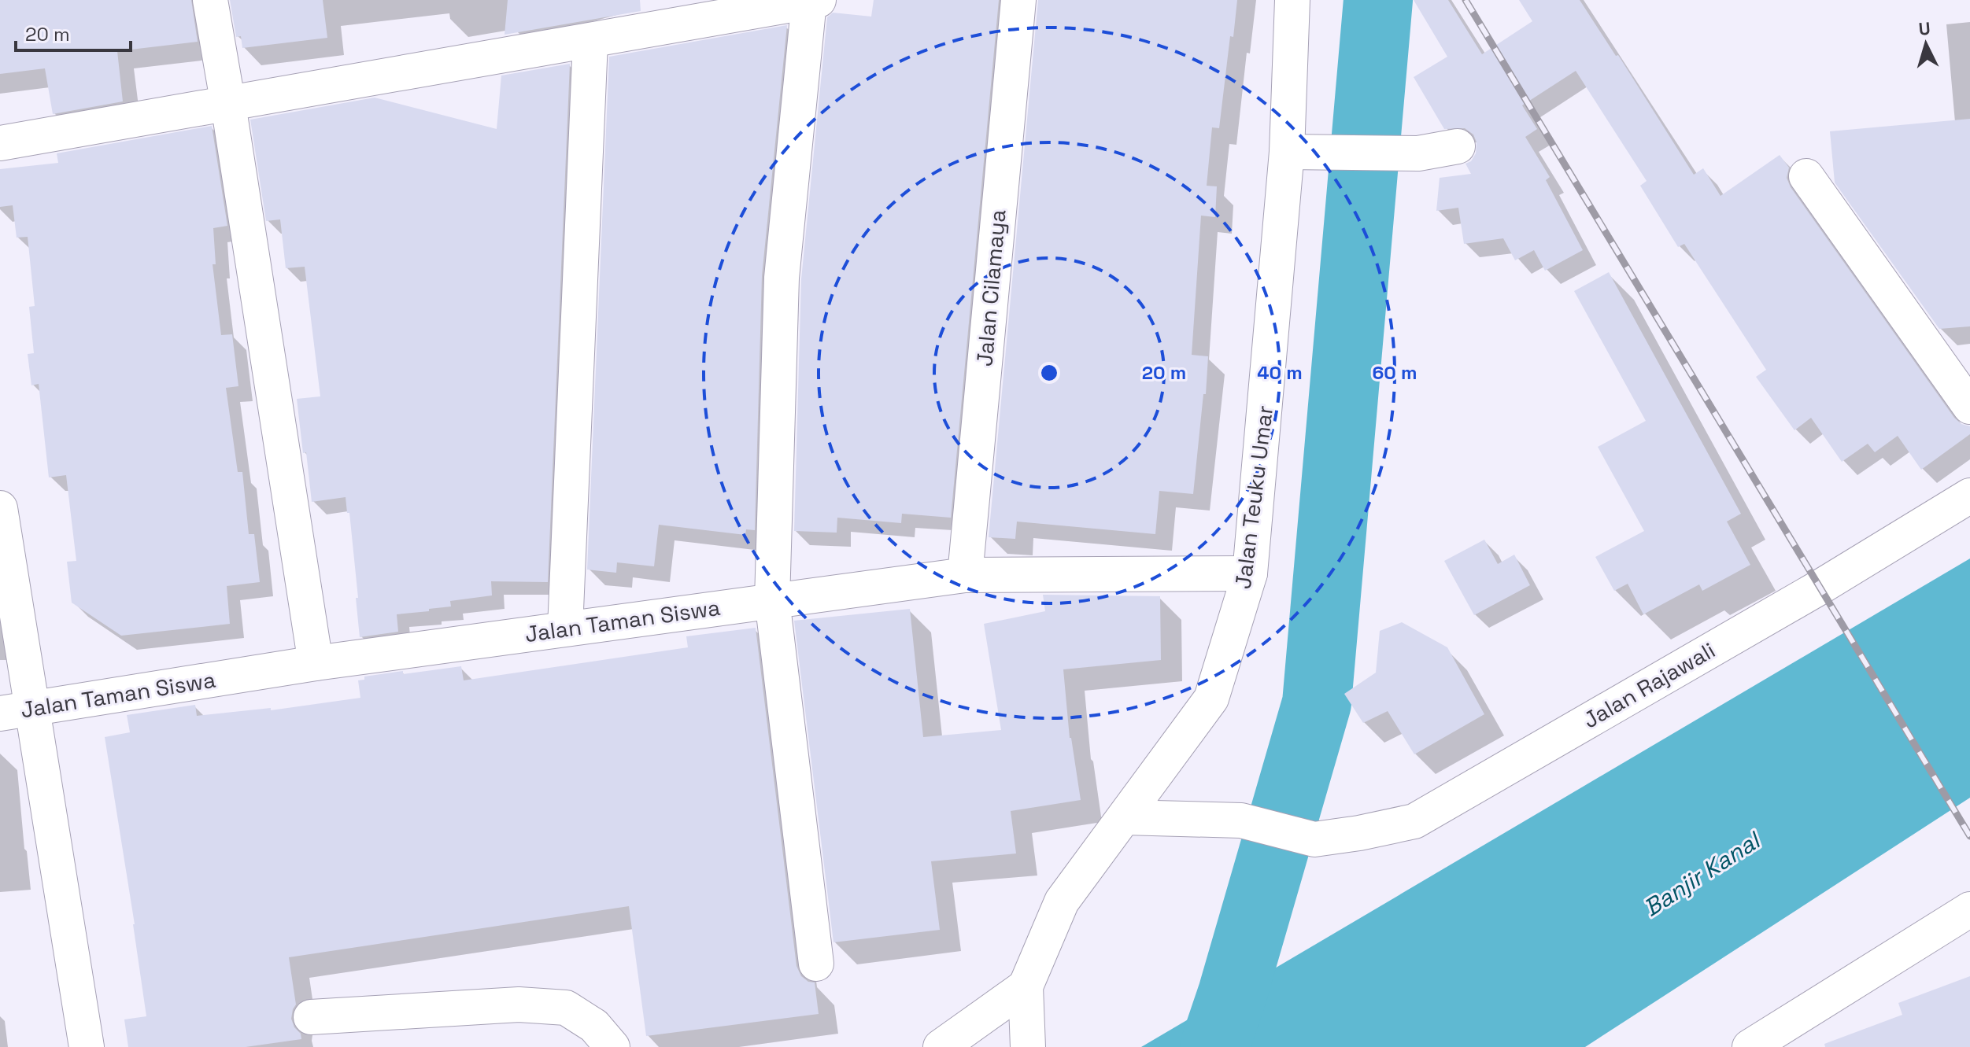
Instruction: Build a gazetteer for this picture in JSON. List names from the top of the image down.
{
  "streets": {
    "street": [
      "Jalan Cilamaya",
      "Jalan Teuku Umar",
      "Jalan Taman Siswa",
      "Jalan Rajawali"
    ]
  },
  "crossings": [
    ["Jalan Cilamaya", "Jalan Taman Siswa"],
    ["Jalan Teuku Umar", "Jalan Taman Siswa"],
    ["Jalan Teuku Umar", "Jalan Rajawali"]
  ],
  "water": ["Banjir Kanal"],
  "scale_bar": "20 m",
  "north": "top",
  "rings": ["20 m", "40 m", "60 m"]
}
